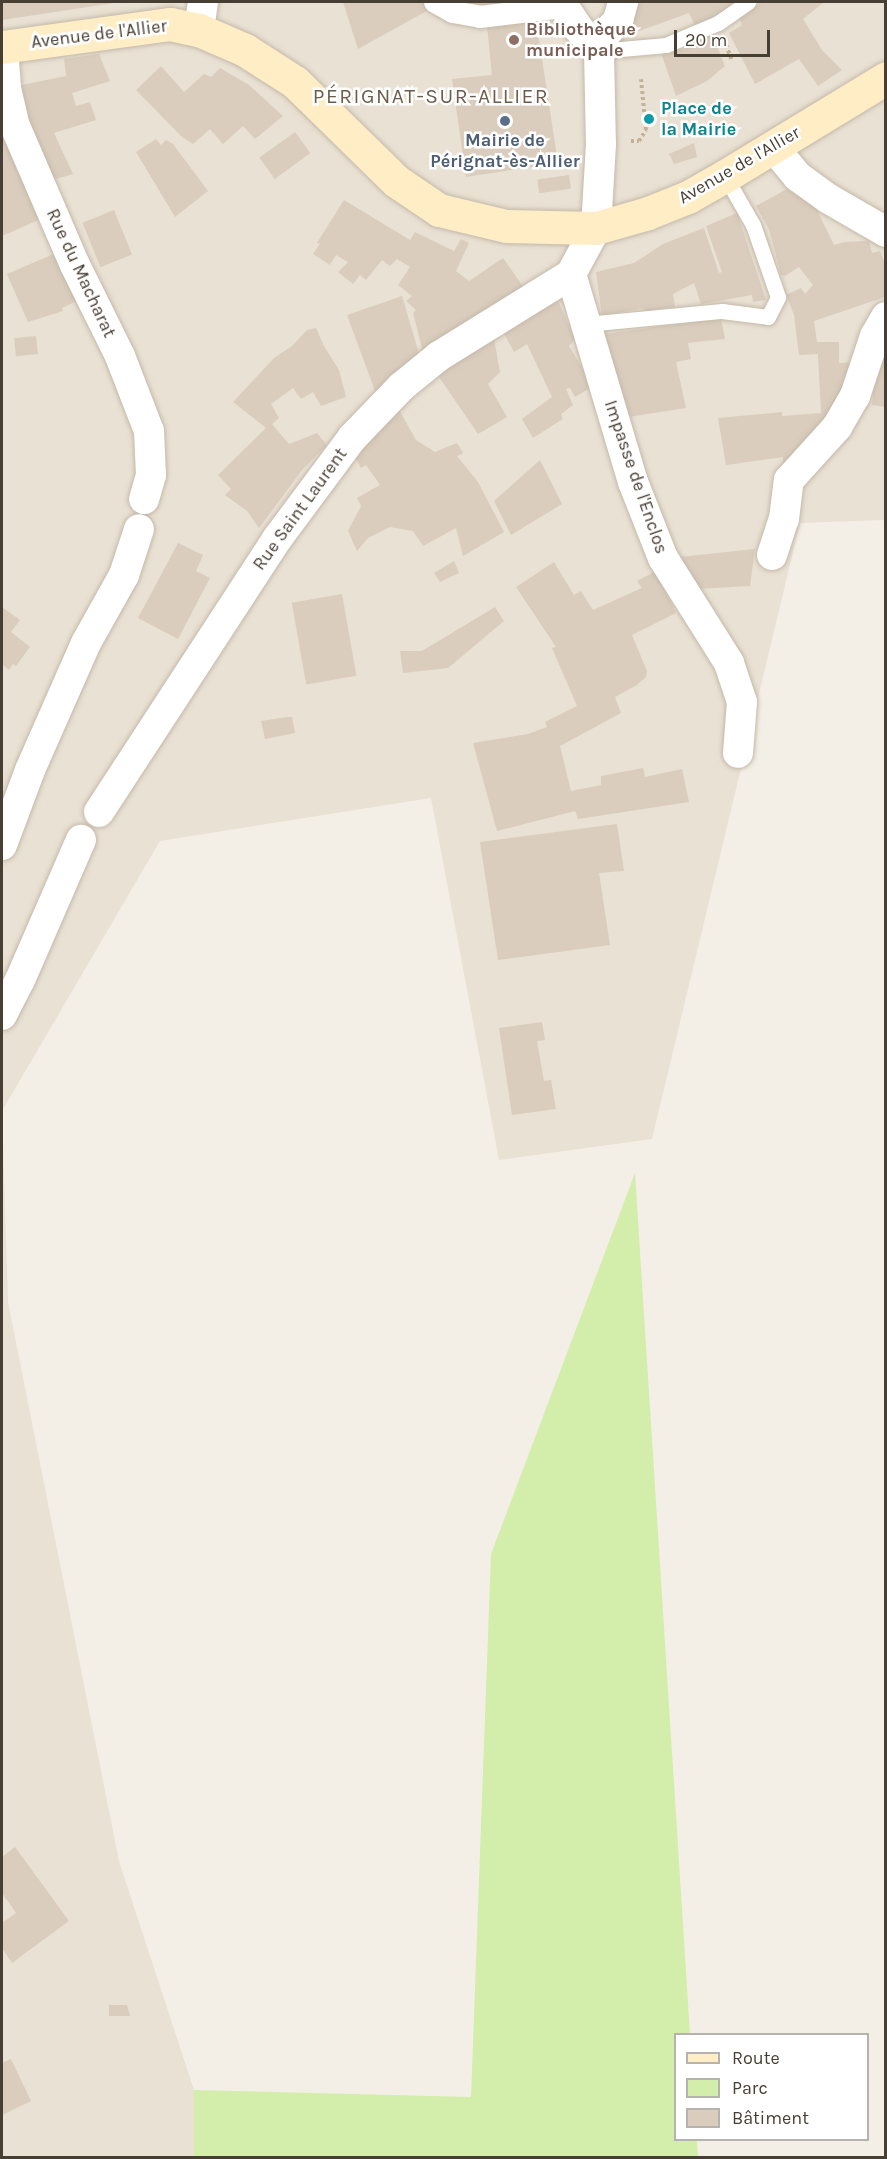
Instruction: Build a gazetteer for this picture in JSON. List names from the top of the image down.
{
  "streets": {
    "main road": ["Avenue de l'Allier"],
    "street": ["Rue du Macharat", "Impasse de l'Enclos", "Rue Saint Laurent"]
  },
  "crossings": [
    ["Avenue de l'Allier", "Rue du Macharat"],
    ["Impasse de l'Enclos", "Rue Saint Laurent"]
  ],
  "districts": ["PÉRIGNAT-SUR-ALLIER"],
  "places": ["Bibliothèque municipale", "Place de la Mairie", "Mairie de Pérignat-ès-Allier"],
  "legend": ["Route", "Parc", "Bâtiment"],
  "scale_bar": "20 m"
}
